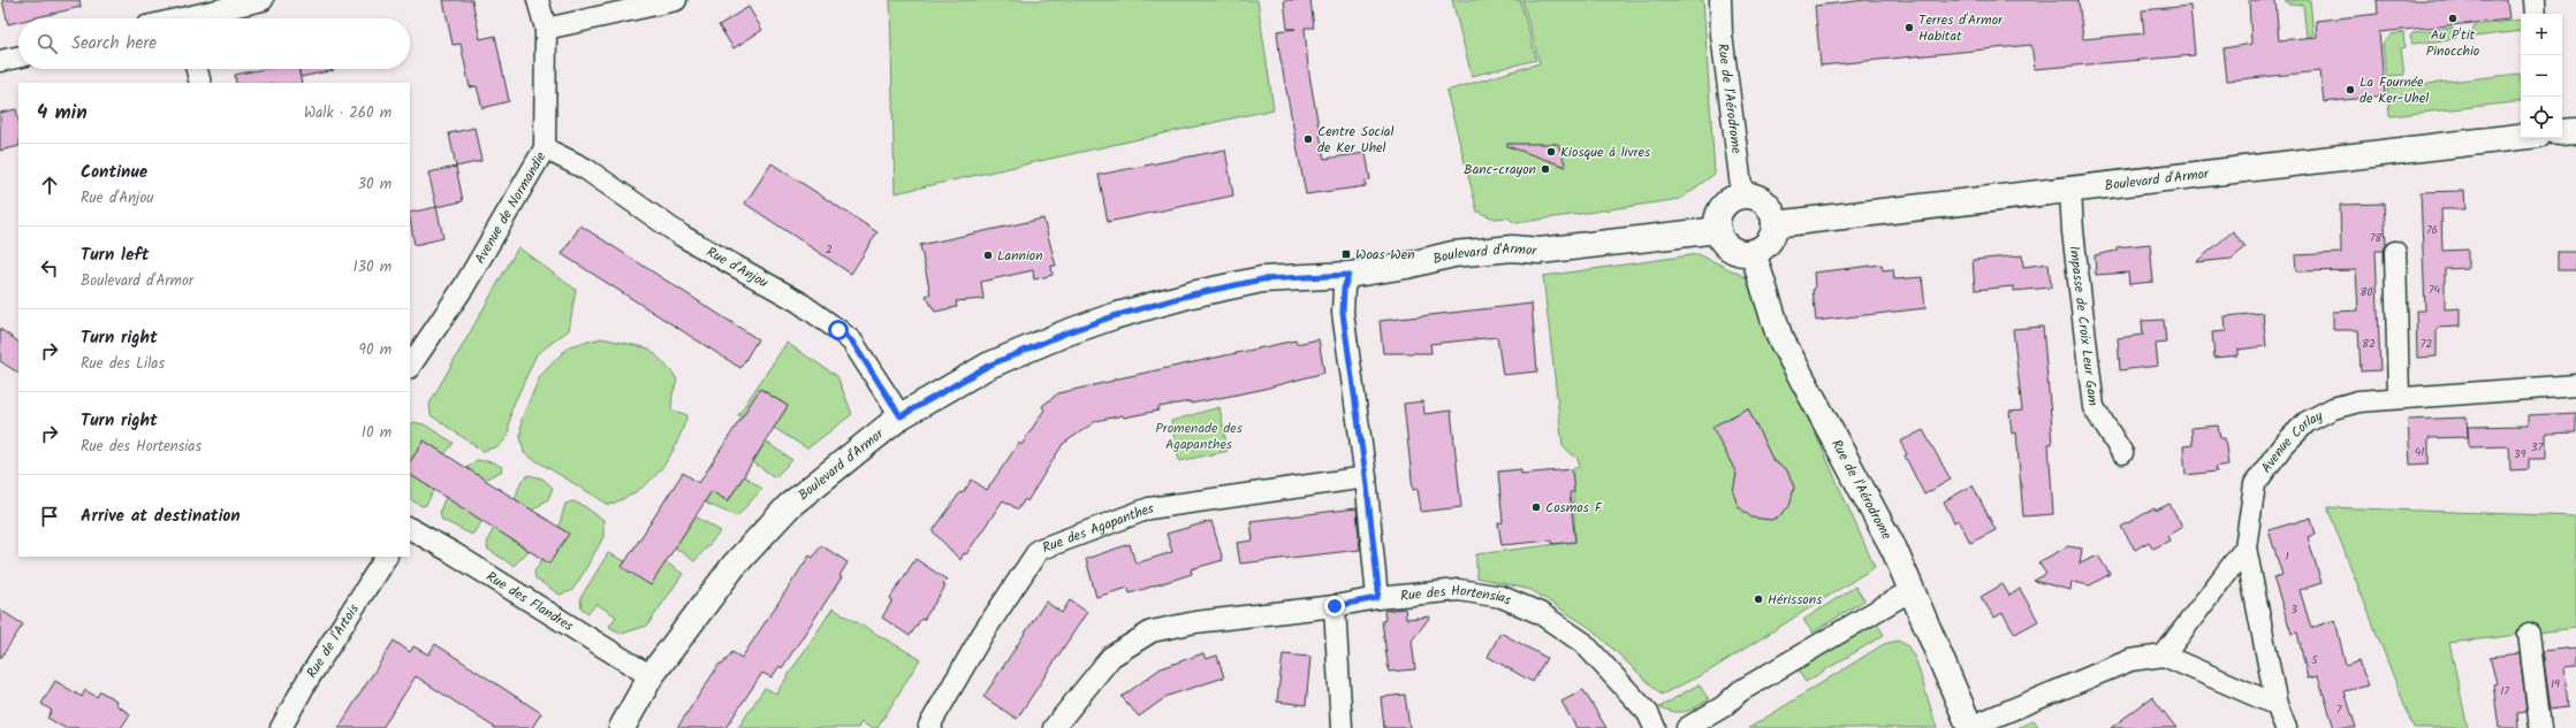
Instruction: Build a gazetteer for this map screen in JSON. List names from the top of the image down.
{
  "streets": {
    "main road": ["Rue de l'Aérodrome", "Boulevard d'Armor"],
    "street": [
      "Avenue de Normandie",
      "Rue d'Anjou",
      "Impasse de Croix Leur Gam",
      "Avenue Corlay",
      "Rue des Agapanthes",
      "Rue des Hortensias",
      "Rue des Flandres",
      "Rue de l'Artois"
    ]
  },
  "crossings": [
    ["Rue de l'Aérodrome", "Boulevard d'Armor"],
    ["Boulevard d'Armor", "Rue d'Anjou"],
    ["Boulevard d'Armor", "Impasse de Croix Leur Gam"],
    ["Boulevard d'Armor", "Rue des Flandres"],
    ["Avenue de Normandie", "Rue d'Anjou"]
  ],
  "parks": ["Promenade des Agapanthes"],
  "places": {
    "other": [
      "Au P'tit Pinocchio",
      "Terres d'Armor Habitat",
      "La Fournée de Ker-Uhel",
      "Centre Social de Ker Uhel",
      "Kiosque à livres",
      "Banc-crayon",
      "Lannion",
      "Cosmos F",
      "Hérissons"
    ],
    "transit": ["Woas Wen"]
  },
  "house_numbers": [
    "76",
    "78",
    "2",
    "74",
    "80",
    "82",
    "72",
    "37",
    "41",
    "39",
    "1",
    "3",
    "5",
    "19",
    "17",
    "7"
  ],
  "page": {
    "map_buttons": ["+", "−"],
    "search": "Search here",
    "heading": ["4 min", "Walk · 260 m"],
    "list": [
      ["Continue", "Rue d'Anjou", "30 m"],
      ["Turn left", "Boulevard d'Armor", "130 m"],
      ["Turn right", "Rue des Lilas", "90 m"],
      ["Turn right", "Rue des Hortensias", "10 m"],
      "Arrive at destination"
    ]
  }
}
